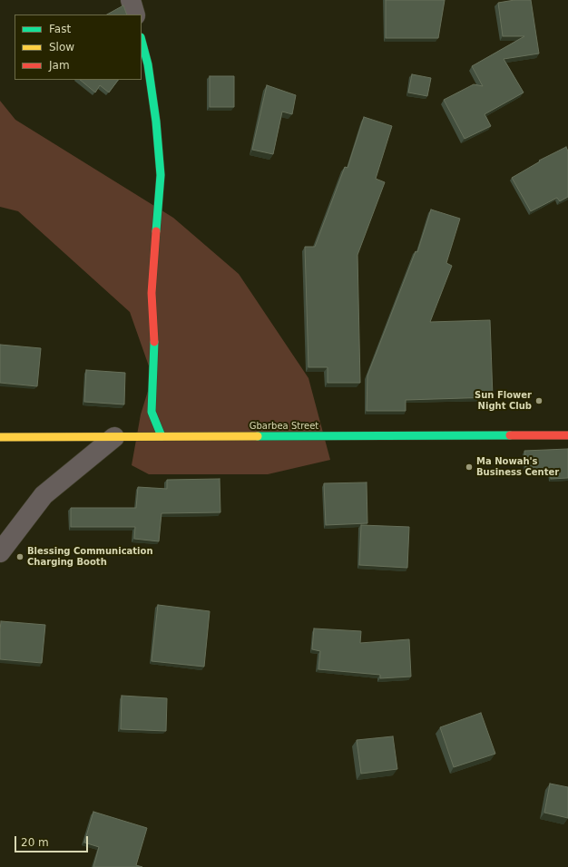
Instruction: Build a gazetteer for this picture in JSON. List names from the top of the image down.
{
  "streets": {
    "street": ["Gbarbea Street"]
  },
  "places": ["Sun Flower Night Club", "Ma Nowah's Business Center", "Blessing Communication Charging Booth"],
  "legend": ["Fast", "Slow", "Jam"],
  "scale_bar": "20 m"
}
